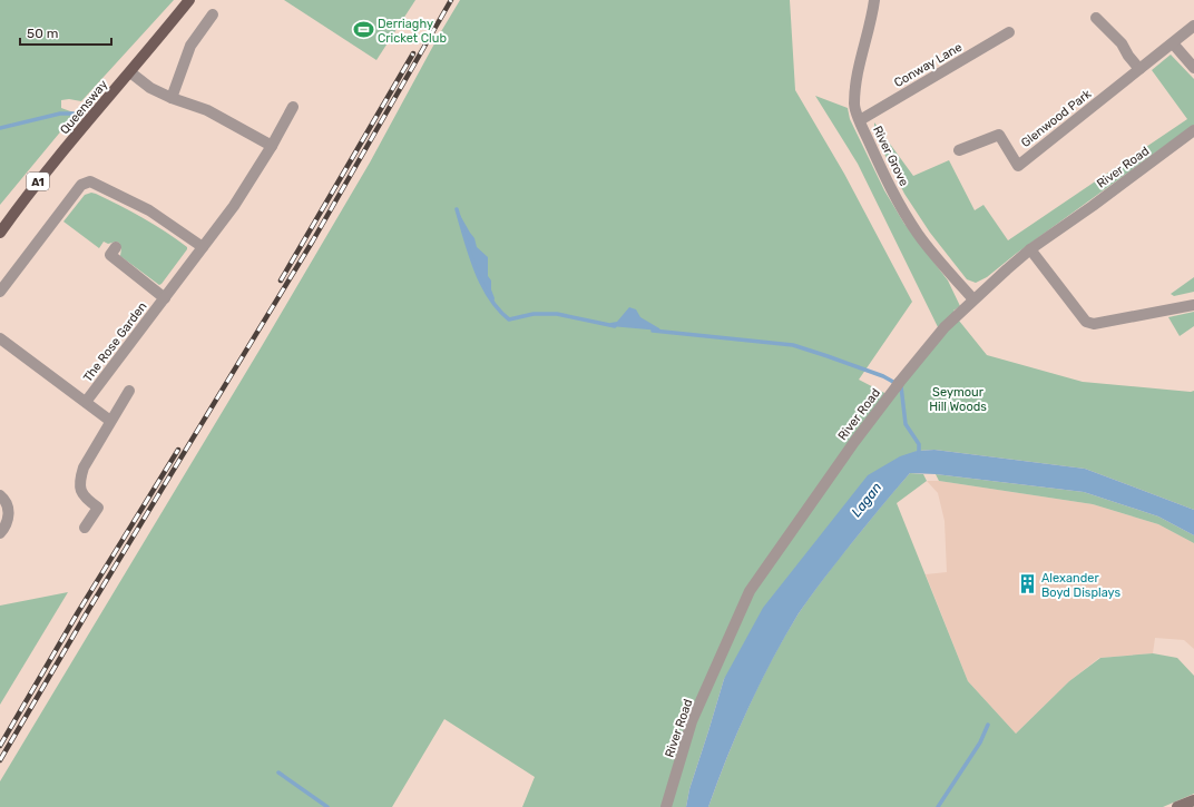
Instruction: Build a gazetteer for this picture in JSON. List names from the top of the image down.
{
  "streets": {
    "main road": ["Queensway", "A1"],
    "street": [
      "Conway Lane",
      "Glenwood Park",
      "River Grove",
      "River Road",
      "The Rose Garden"
    ]
  },
  "crossings": [
    ["Conway Lane", "River Grove"],
    ["River Grove", "River Road"]
  ],
  "water": ["Lagan"],
  "parks": ["Seymour Hill Woods"],
  "places": {
    "sports": ["Derriaghy Cricket Club"],
    "building": ["Alexander Boyd Displays"]
  },
  "scale_bar": "50 m"
}
